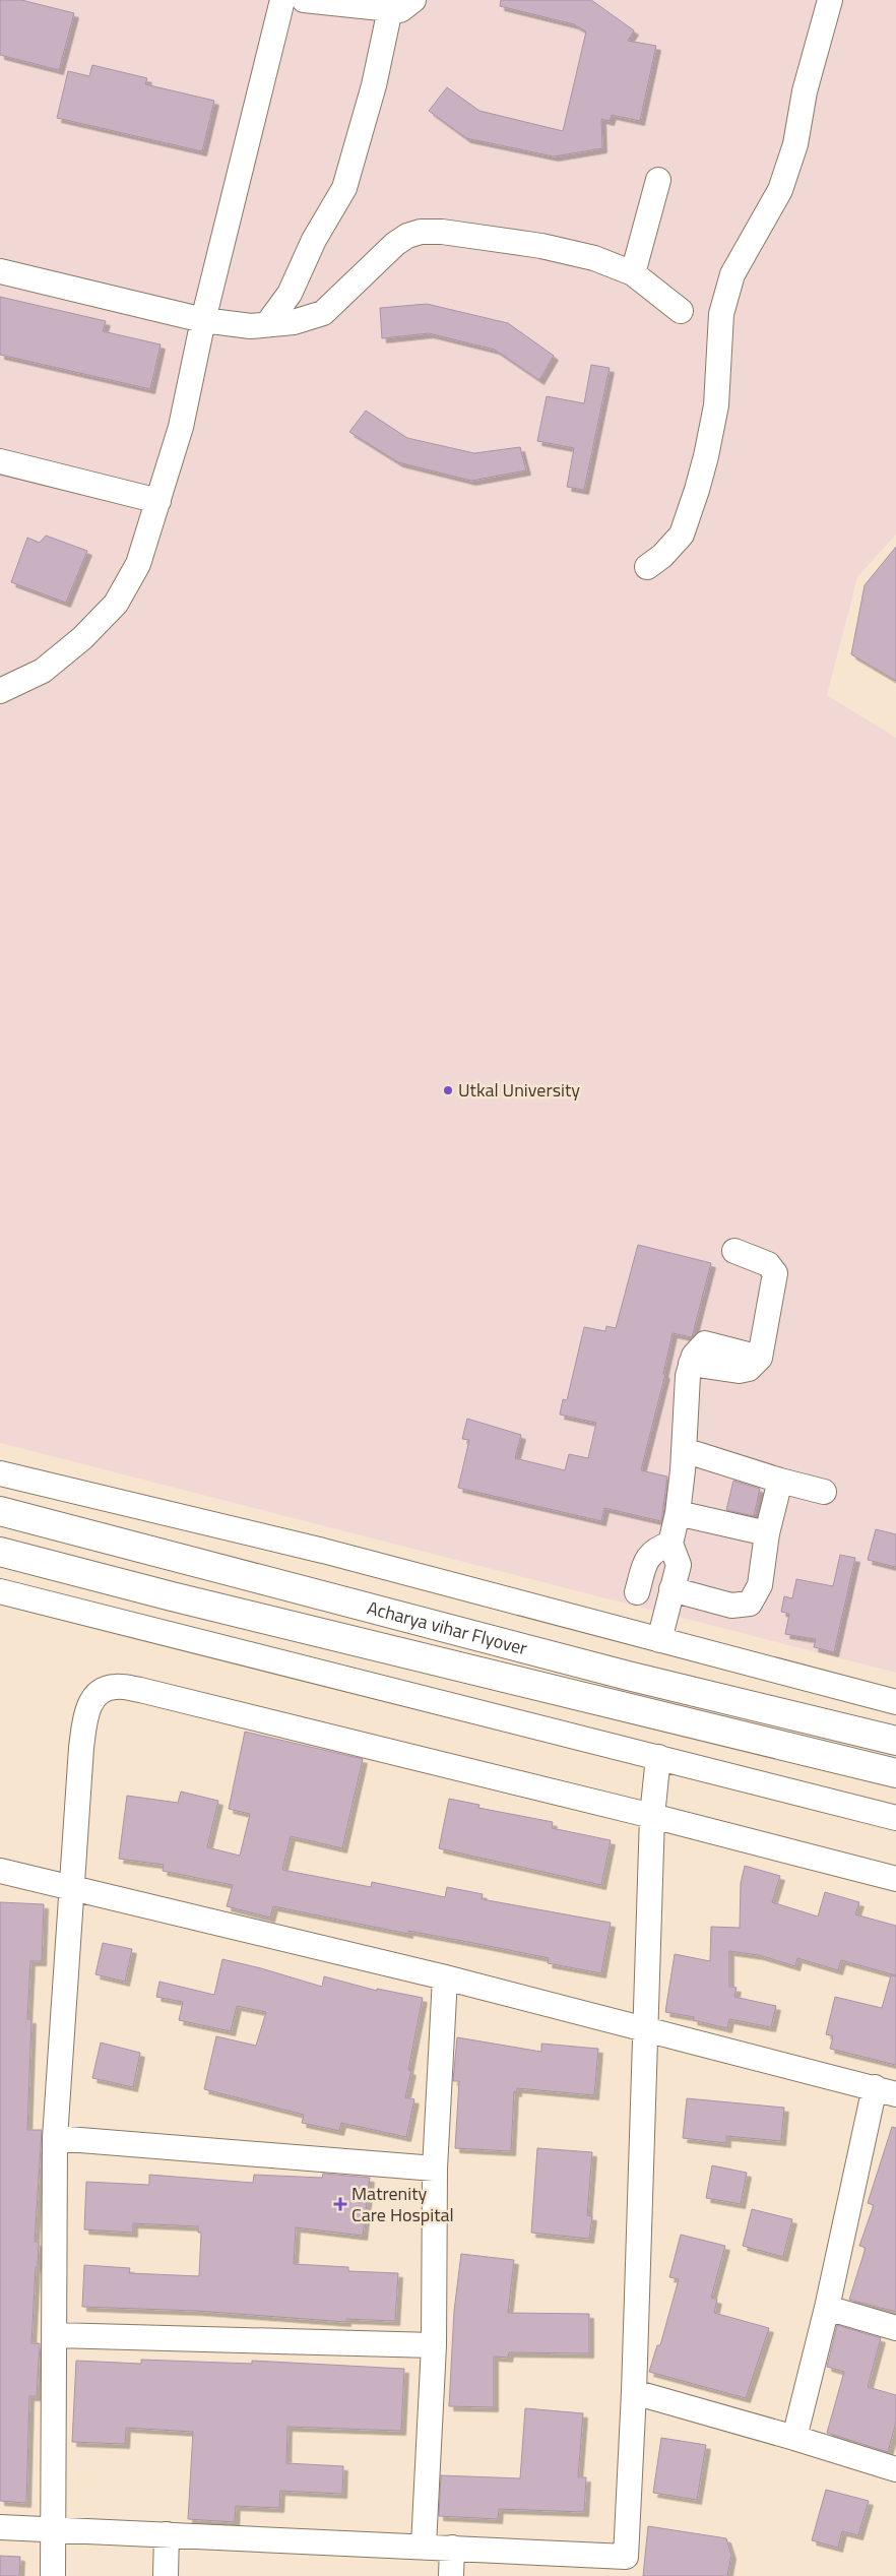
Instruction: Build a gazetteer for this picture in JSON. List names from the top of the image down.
{
  "streets": {
    "highway": ["Acharya vihar Flyover"]
  },
  "places": {
    "other": ["Utkal University"],
    "health": ["Matrenity Care Hospital"]
  }
}
